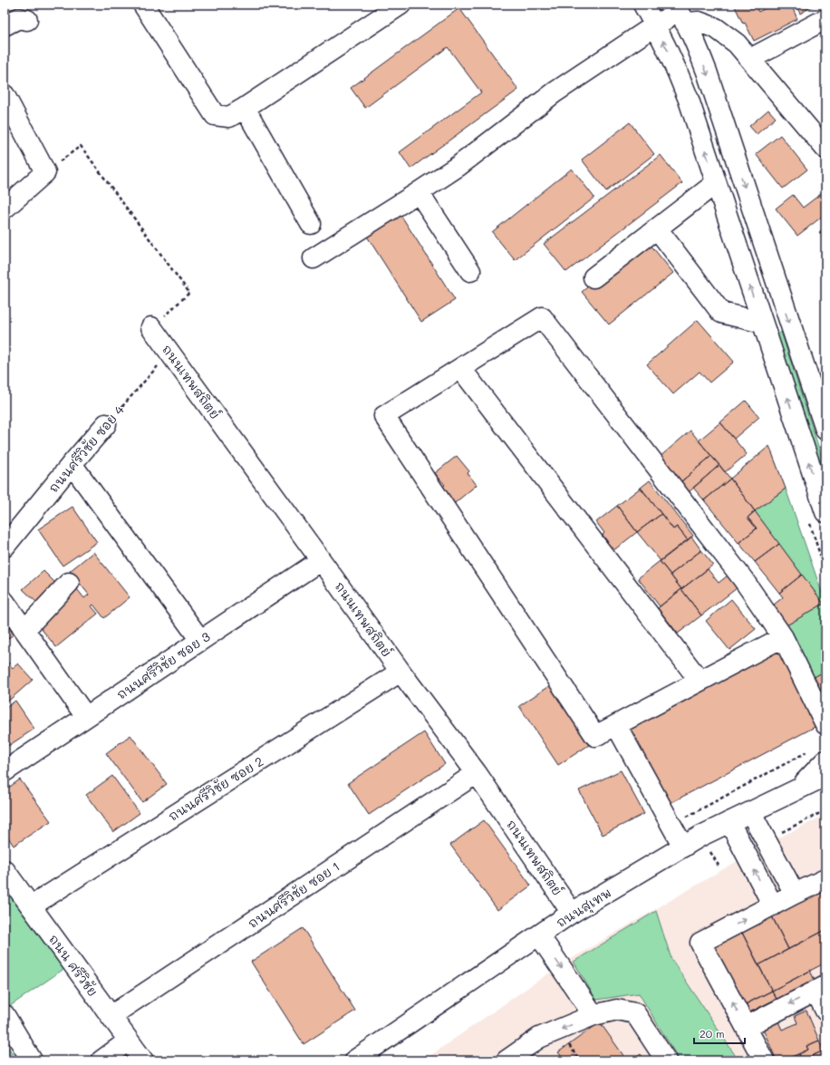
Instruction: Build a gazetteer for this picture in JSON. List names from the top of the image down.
{
  "streets": {
    "street": [
      "ถนนเทพสถิตย์",
      "ถนนศรีวิชัย ซอย 4",
      "ถนนศรีวิชัย ซอย 3",
      "ถนนศรีวิชัย ซอย 2",
      "ถนนศรีวิชัย ซอย 1",
      "ถนนสุเทพ",
      "ถนน ศรีวิชัย"
    ]
  },
  "crossings": [
    ["ถนนเทพสถิตย์", "ถนนศรีวิชัย ซอย 4"],
    ["ถนนเทพสถิตย์", "ถนนศรีวิชัย ซอย 3"],
    ["ถนนเทพสถิตย์", "ถนนศรีวิชัย ซอย 2"],
    ["ถนนเทพสถิตย์", "ถนนศรีวิชัย ซอย 1"],
    ["ถนนเทพสถิตย์", "ถนนสุเทพ"],
    ["ถนนศรีวิชัย ซอย 2", "ถนน ศรีวิชัย"],
    ["ถนนศรีวิชัย ซอย 1", "ถนน ศรีวิชัย"]
  ],
  "scale_bar": "20 m"
}
